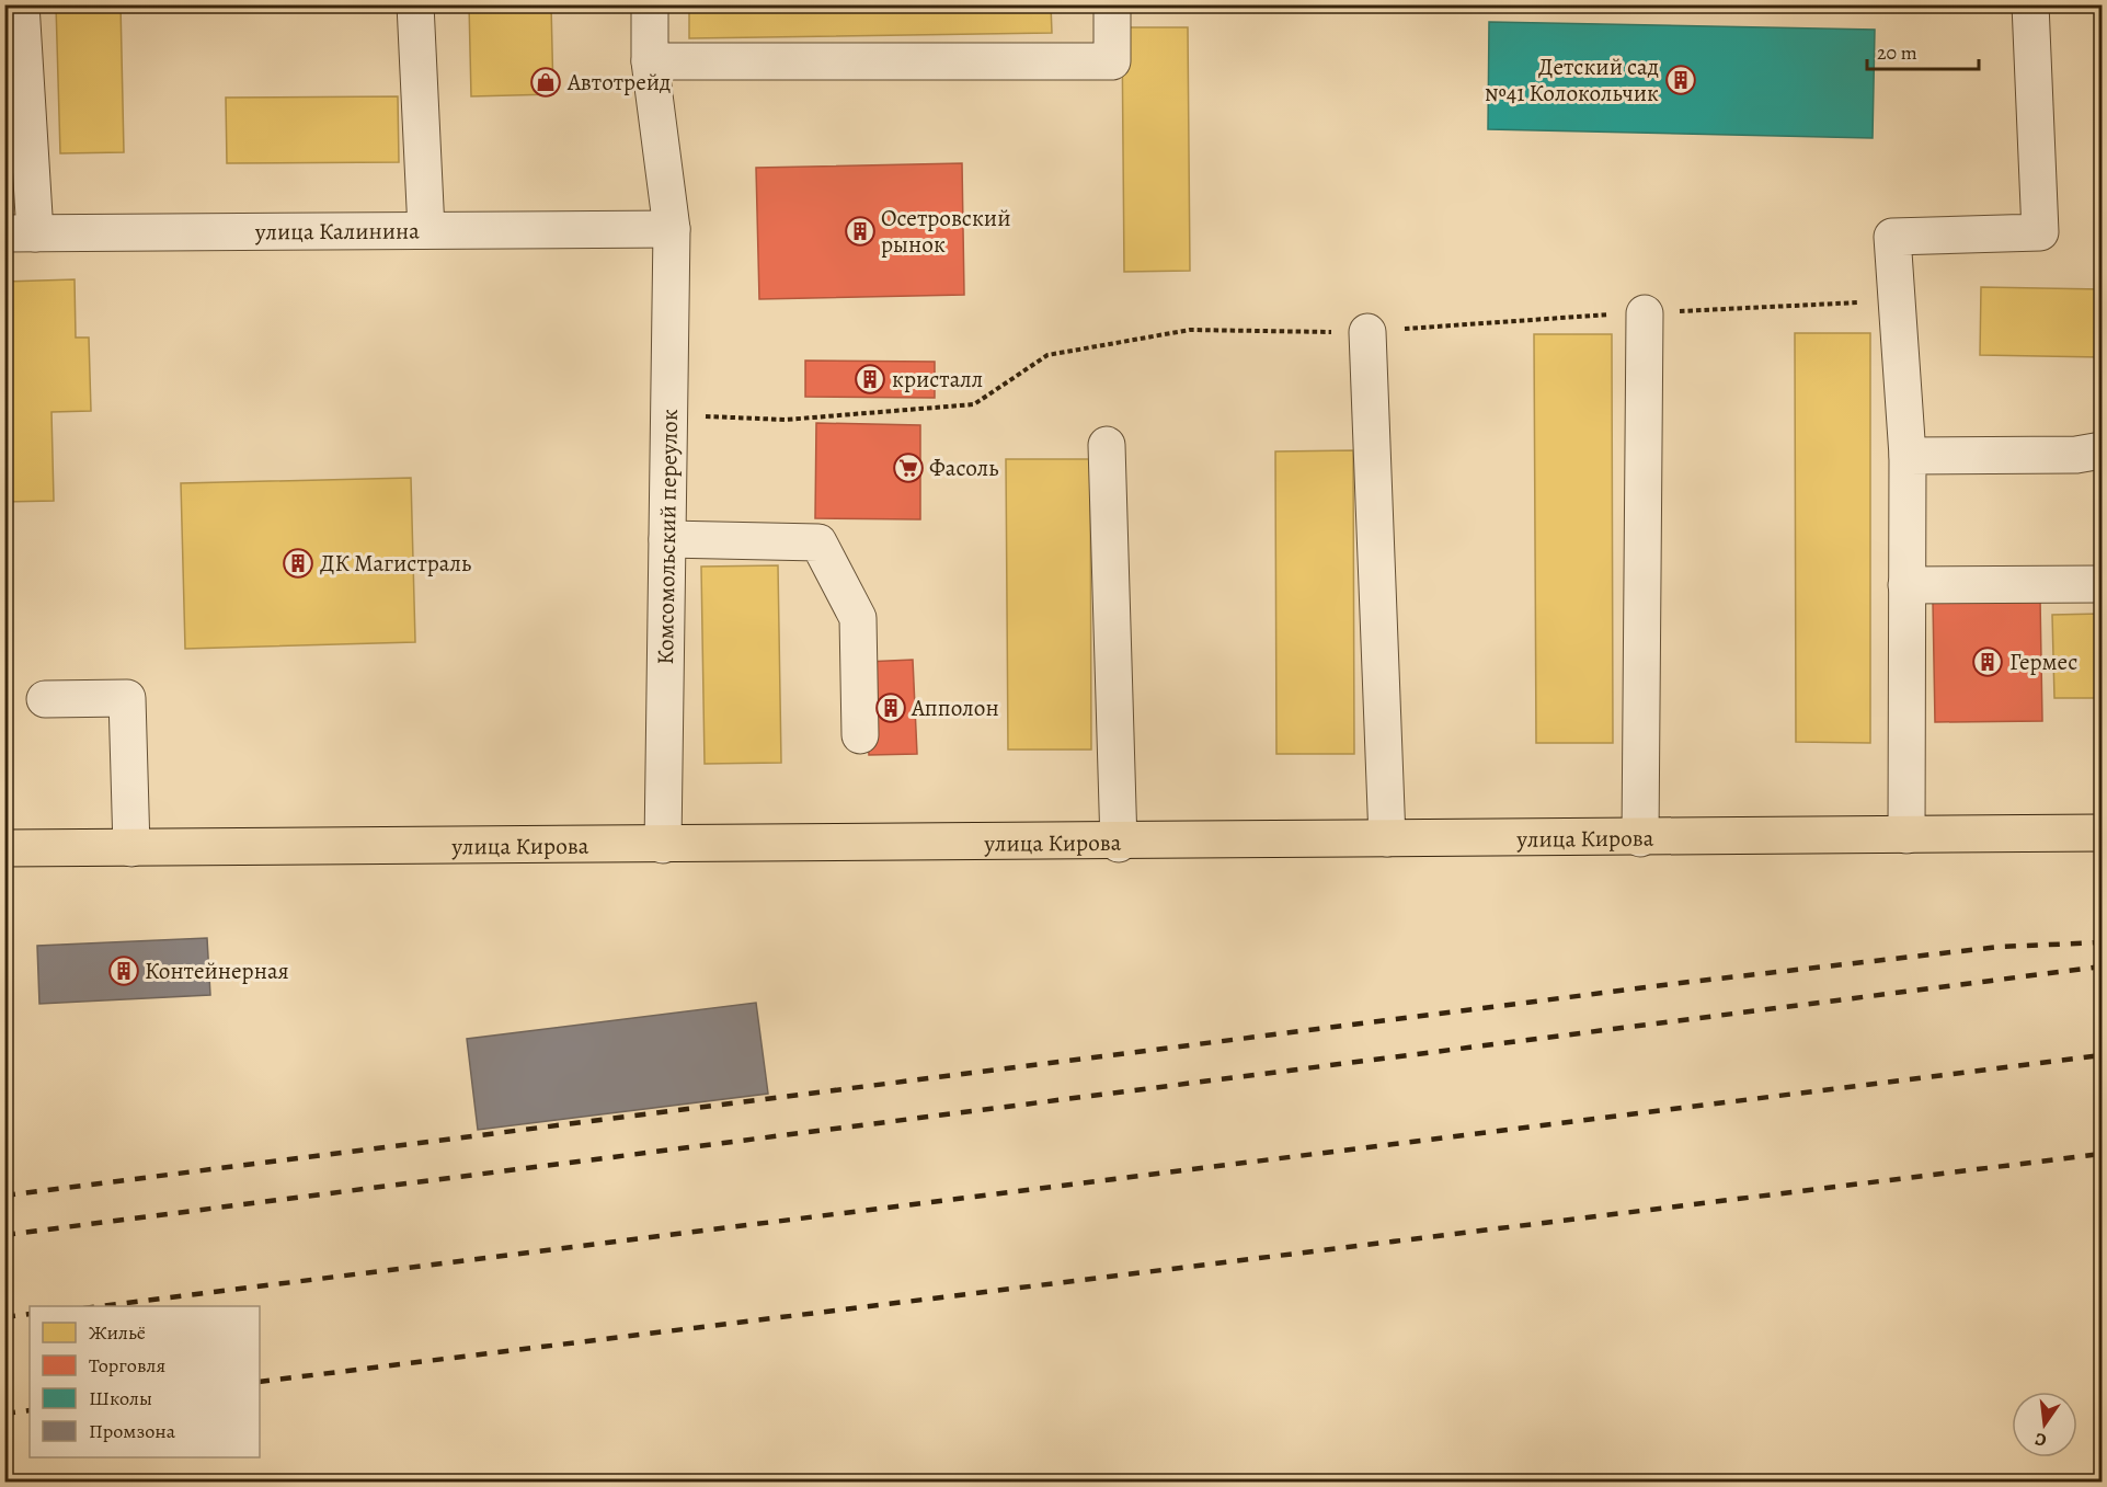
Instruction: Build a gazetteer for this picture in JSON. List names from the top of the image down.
{
  "streets": {
    "main road": ["улица Кирова"],
    "street": ["улица Калинина", "Комсомольский переулок"]
  },
  "crossings": [
    ["улица Калинина", "Комсомольский переулок"],
    ["Комсомольский переулок", "улица Кирова"]
  ],
  "places": {
    "building": [
      "Детский сад №41 Колокольчик",
      "Осетровский рынок",
      "кристалл",
      "ДК Магистраль",
      "Гермес",
      "Апполон",
      "Контейнерная"
    ],
    "shop": ["Автотрейд"],
    "supermarket": ["Фасоль"]
  },
  "legend": [
    "Жильё",
    "Торговля",
    "Школы",
    "Промзона"
  ],
  "scale_bar": "20 m",
  "north": "bottom"
}
